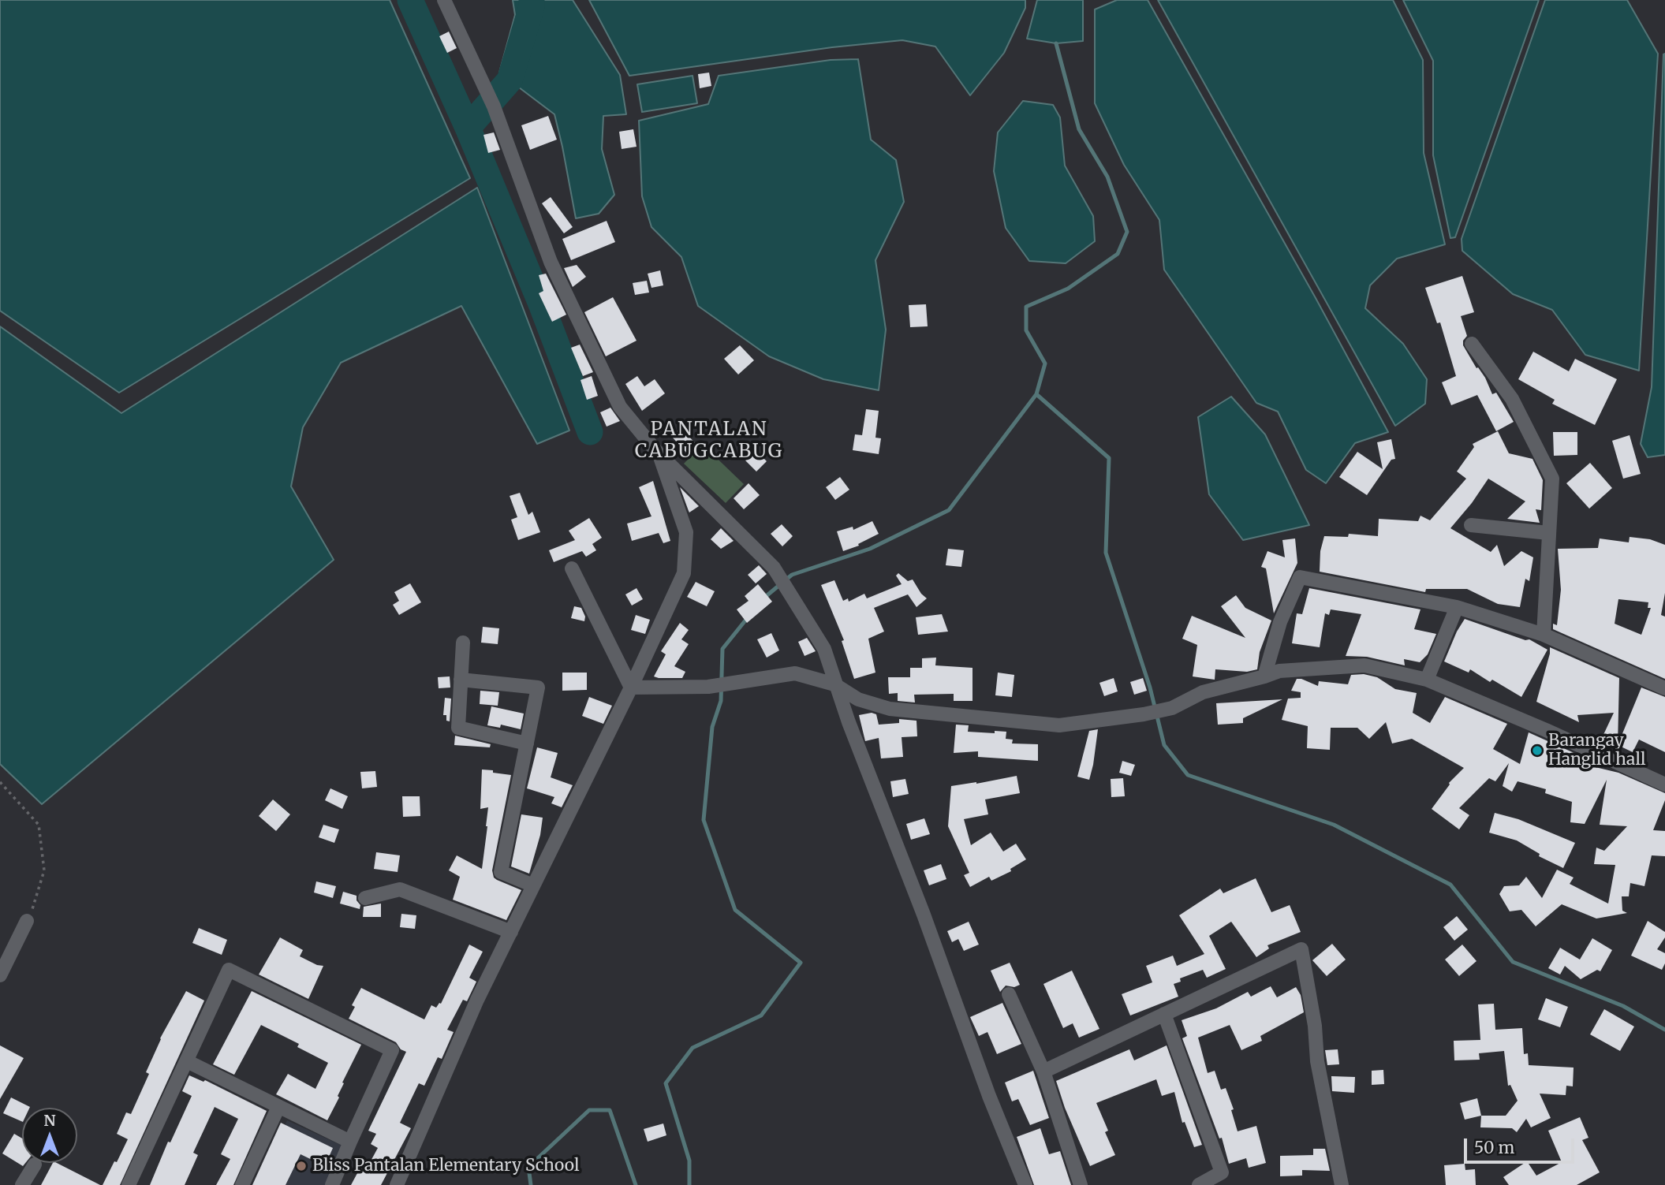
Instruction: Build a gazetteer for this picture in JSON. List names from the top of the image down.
{
  "districts": ["PANTALAN CABUGCABUG"],
  "places": ["Barangay Hanglid hall", "Bliss Pantalan Elementary School"],
  "scale_bar": "50 m",
  "north": "top"
}
